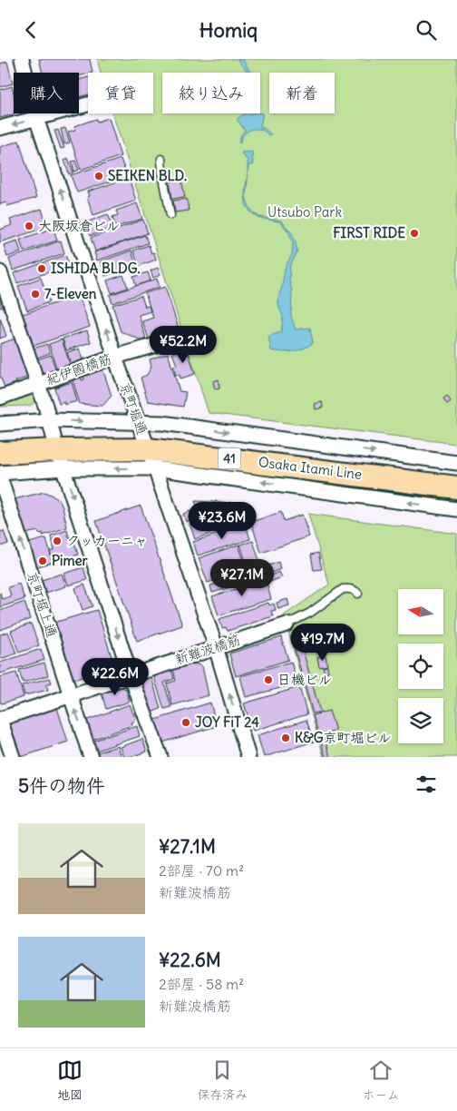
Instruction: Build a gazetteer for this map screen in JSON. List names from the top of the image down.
{
  "streets": {
    "main road": ["41", "Osaka Itami Line"],
    "street": [
      "紀伊國橋筋",
      "京町堀通",
      "京町堀上通",
      "新難波橋筋"
    ]
  },
  "crossings": [
    ["紀伊國橋筋", "京町堀通"],
    ["京町堀通", "Osaka Itami Line"],
    ["京町堀通", "新難波橋筋"],
    ["京町堀上通", "新難波橋筋"]
  ],
  "parks": ["Utsubo Park"],
  "places": [
    "SEIKEN BLD.",
    "大阪坂倉ビル",
    "FIRST RIDE",
    "ISHIDA BLDG.",
    "7-Eleven",
    "クッカーニャ",
    "Pimer",
    "日機ビル",
    "JOY FiT 24",
    "K&G京町堀ビル"
  ],
  "north": "left",
  "page": {
    "header": "Homiq",
    "chip": [
      "購入",
      "賃貸",
      "絞り込み",
      "新着"
    ],
    "price": [
      "¥52.2M",
      "¥23.6M",
      "¥27.1M",
      "¥19.7M",
      "¥22.6M"
    ],
    "heading": "5件の物件",
    "list": [
      {
        "name": "¥27.1M",
        "note": "2部屋 · 70 m² · 新難波橋筋"
      },
      {
        "name": "¥22.6M",
        "note": "2部屋 · 58 m² · 新難波橋筋"
      }
    ],
    "tabs": ["地図", "保存済み", "ホーム"]
  }
}
